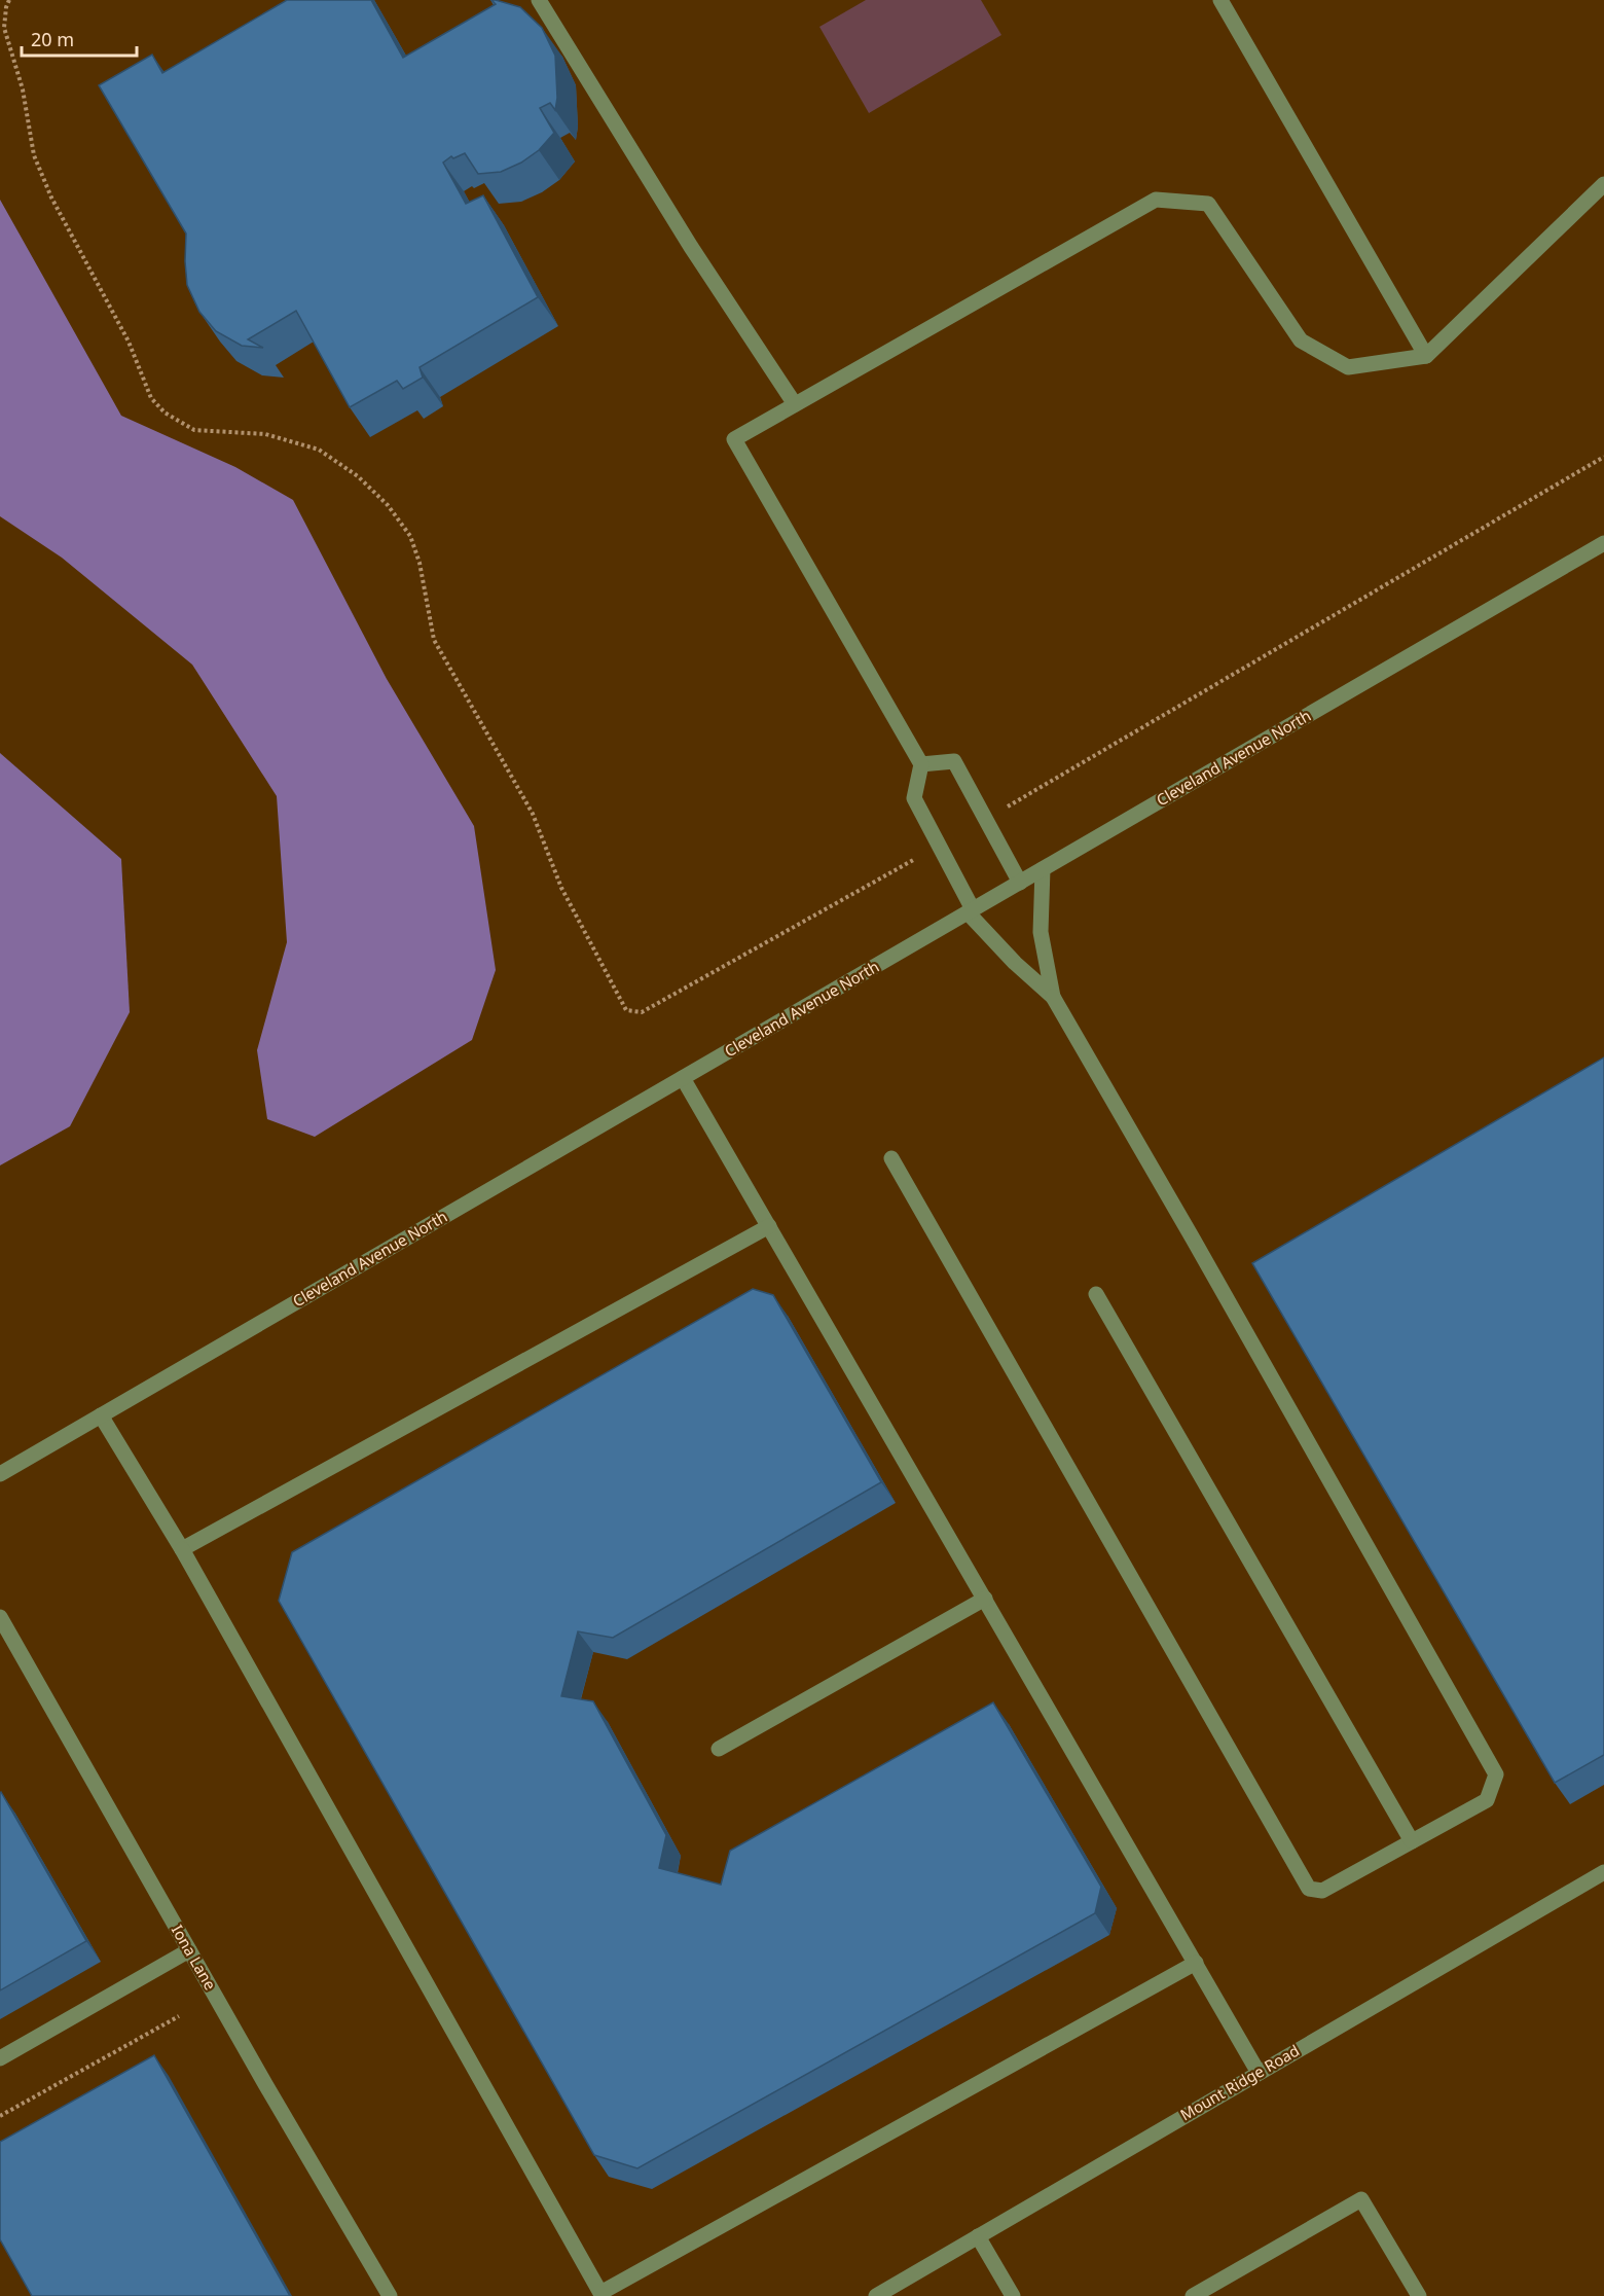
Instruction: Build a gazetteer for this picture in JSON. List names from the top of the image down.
{
  "streets": {
    "street": ["Cleveland Avenue North", "Iona Lane", "Mount Ridge Road"]
  },
  "scale_bar": "20 m"
}
